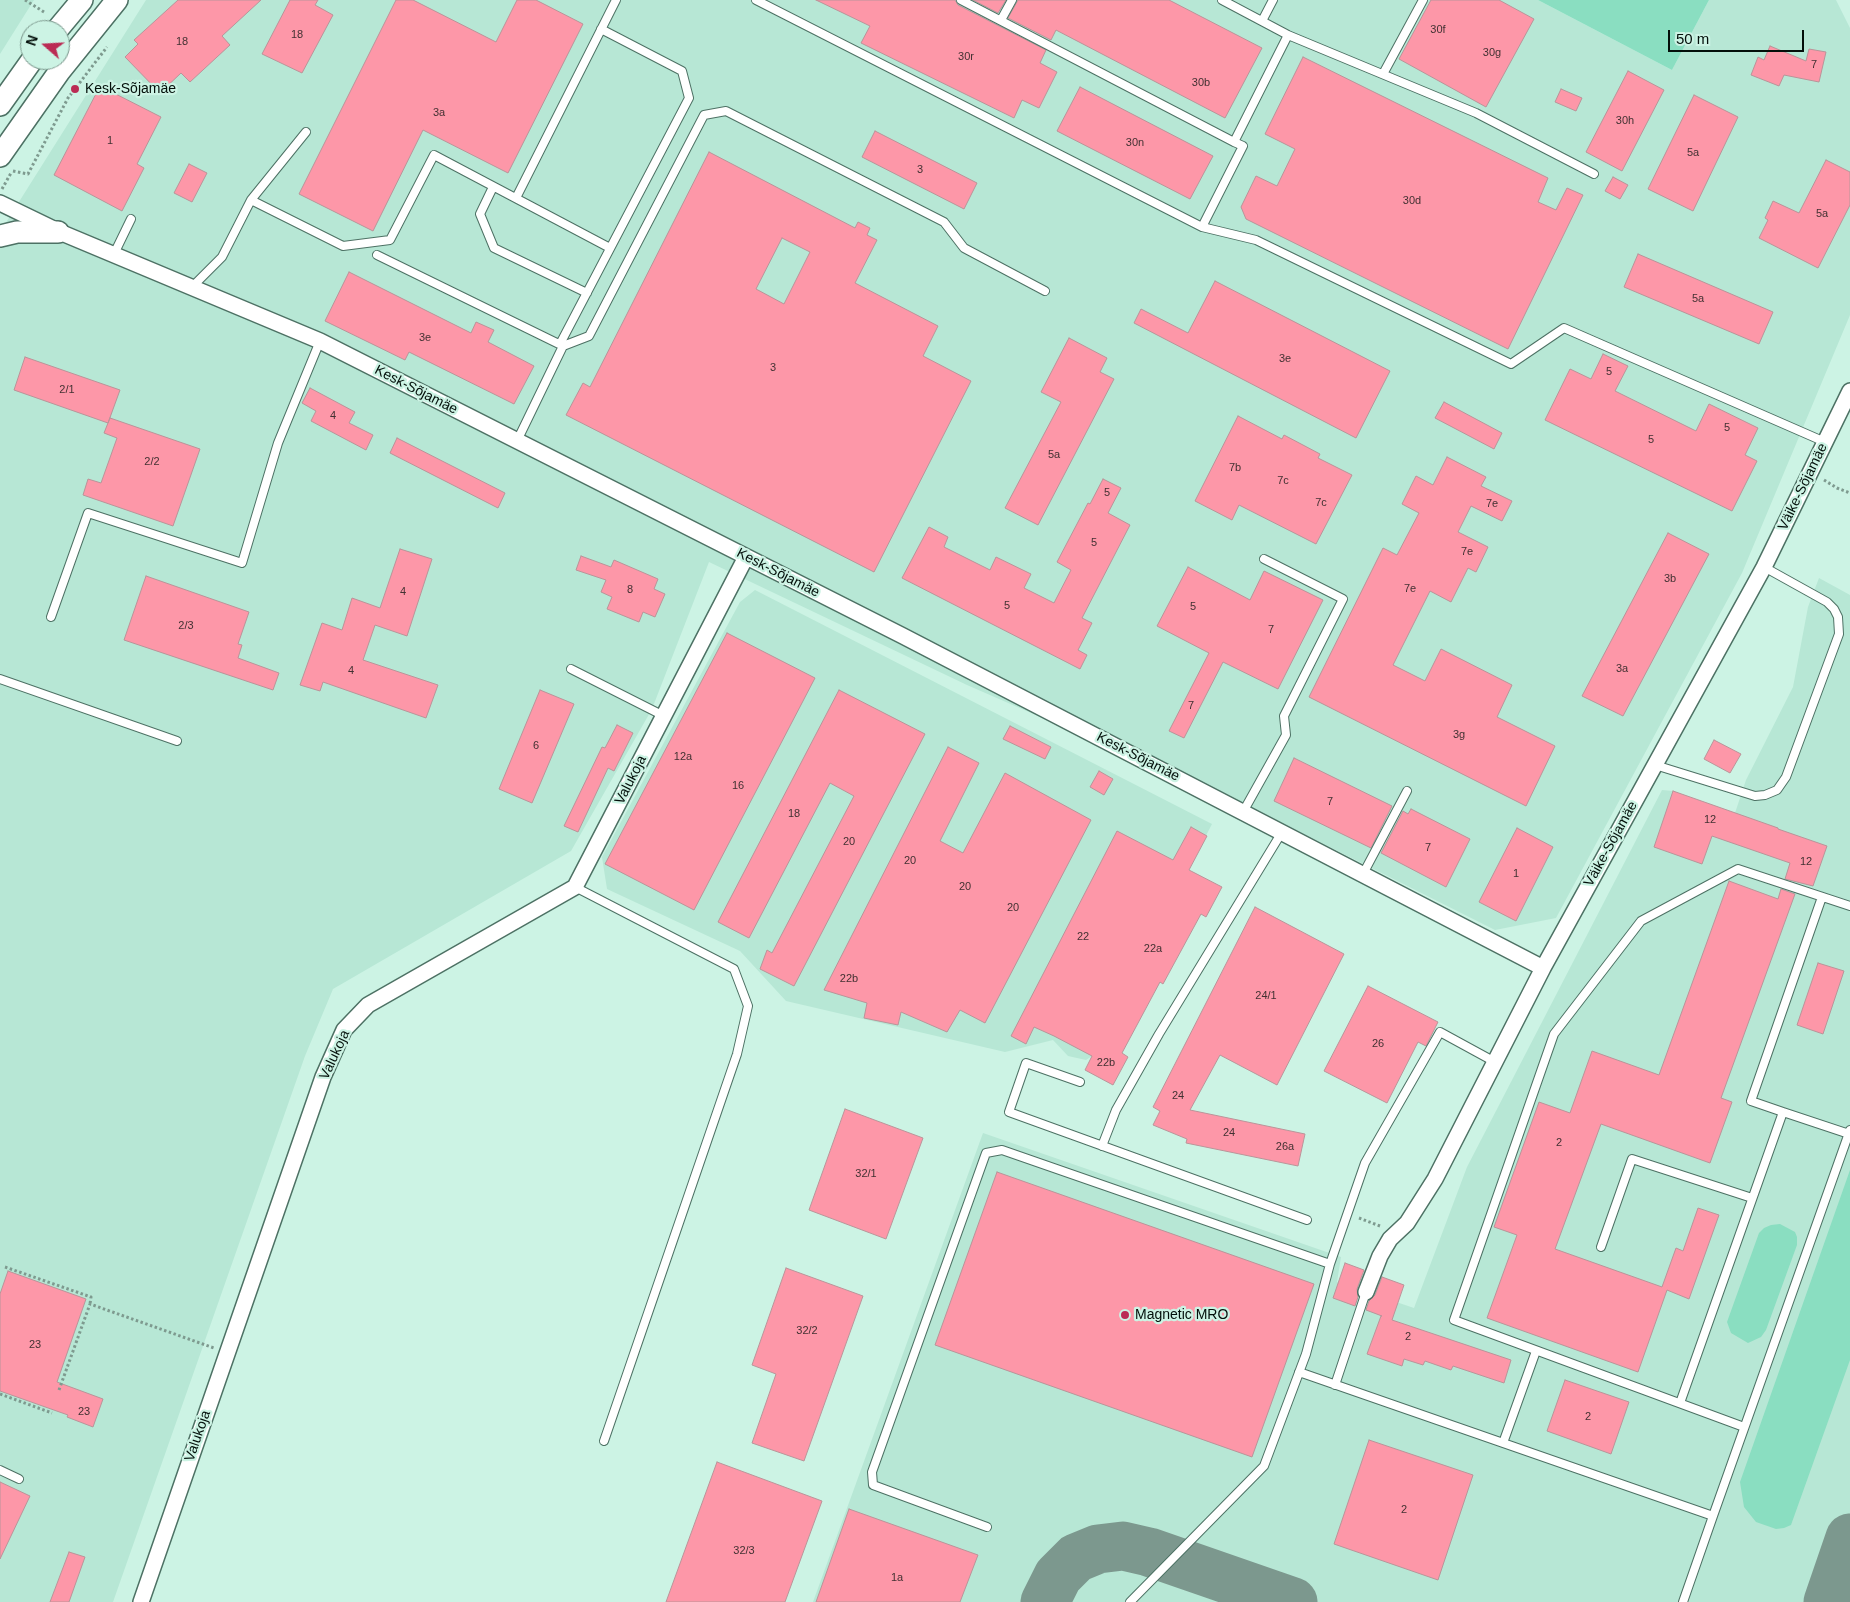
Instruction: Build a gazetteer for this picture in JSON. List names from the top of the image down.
{
  "streets": {
    "street": ["Kesk-Sõjamäe", "Väike-Sõjamäe", "Valukoja"]
  },
  "crossings": [
    ["Kesk-Sõjamäe", "Väike-Sõjamäe"],
    ["Kesk-Sõjamäe", "Valukoja"]
  ],
  "places": ["Kesk-Sõjamäe", "Magnetic MRO"],
  "house_numbers": [
    "30f",
    "18",
    "18",
    "30g",
    "30r",
    "7",
    "30b",
    "3a",
    "30h",
    "1",
    "30n",
    "5a",
    "3",
    "30d",
    "5a",
    "5a",
    "3e",
    "3e",
    "3",
    "5",
    "2/1",
    "4",
    "5",
    "5",
    "5a",
    "2/2",
    "7b",
    "7c",
    "5",
    "7c",
    "7e",
    "5",
    "7e",
    "3b",
    "7e",
    "8",
    "4",
    "5",
    "5",
    "2/3",
    "7",
    "3a",
    "4",
    "7",
    "3g",
    "6",
    "12a",
    "16",
    "7",
    "18",
    "12",
    "20",
    "7",
    "20",
    "12",
    "1",
    "20",
    "20",
    "22",
    "22a",
    "22b",
    "24/1",
    "26",
    "22b",
    "24",
    "24",
    "2",
    "26a",
    "32/1",
    "32/2",
    "2",
    "23",
    "23",
    "2",
    "2",
    "32/3",
    "1a"
  ],
  "scale_bar": "50 m",
  "north": "left"
}
